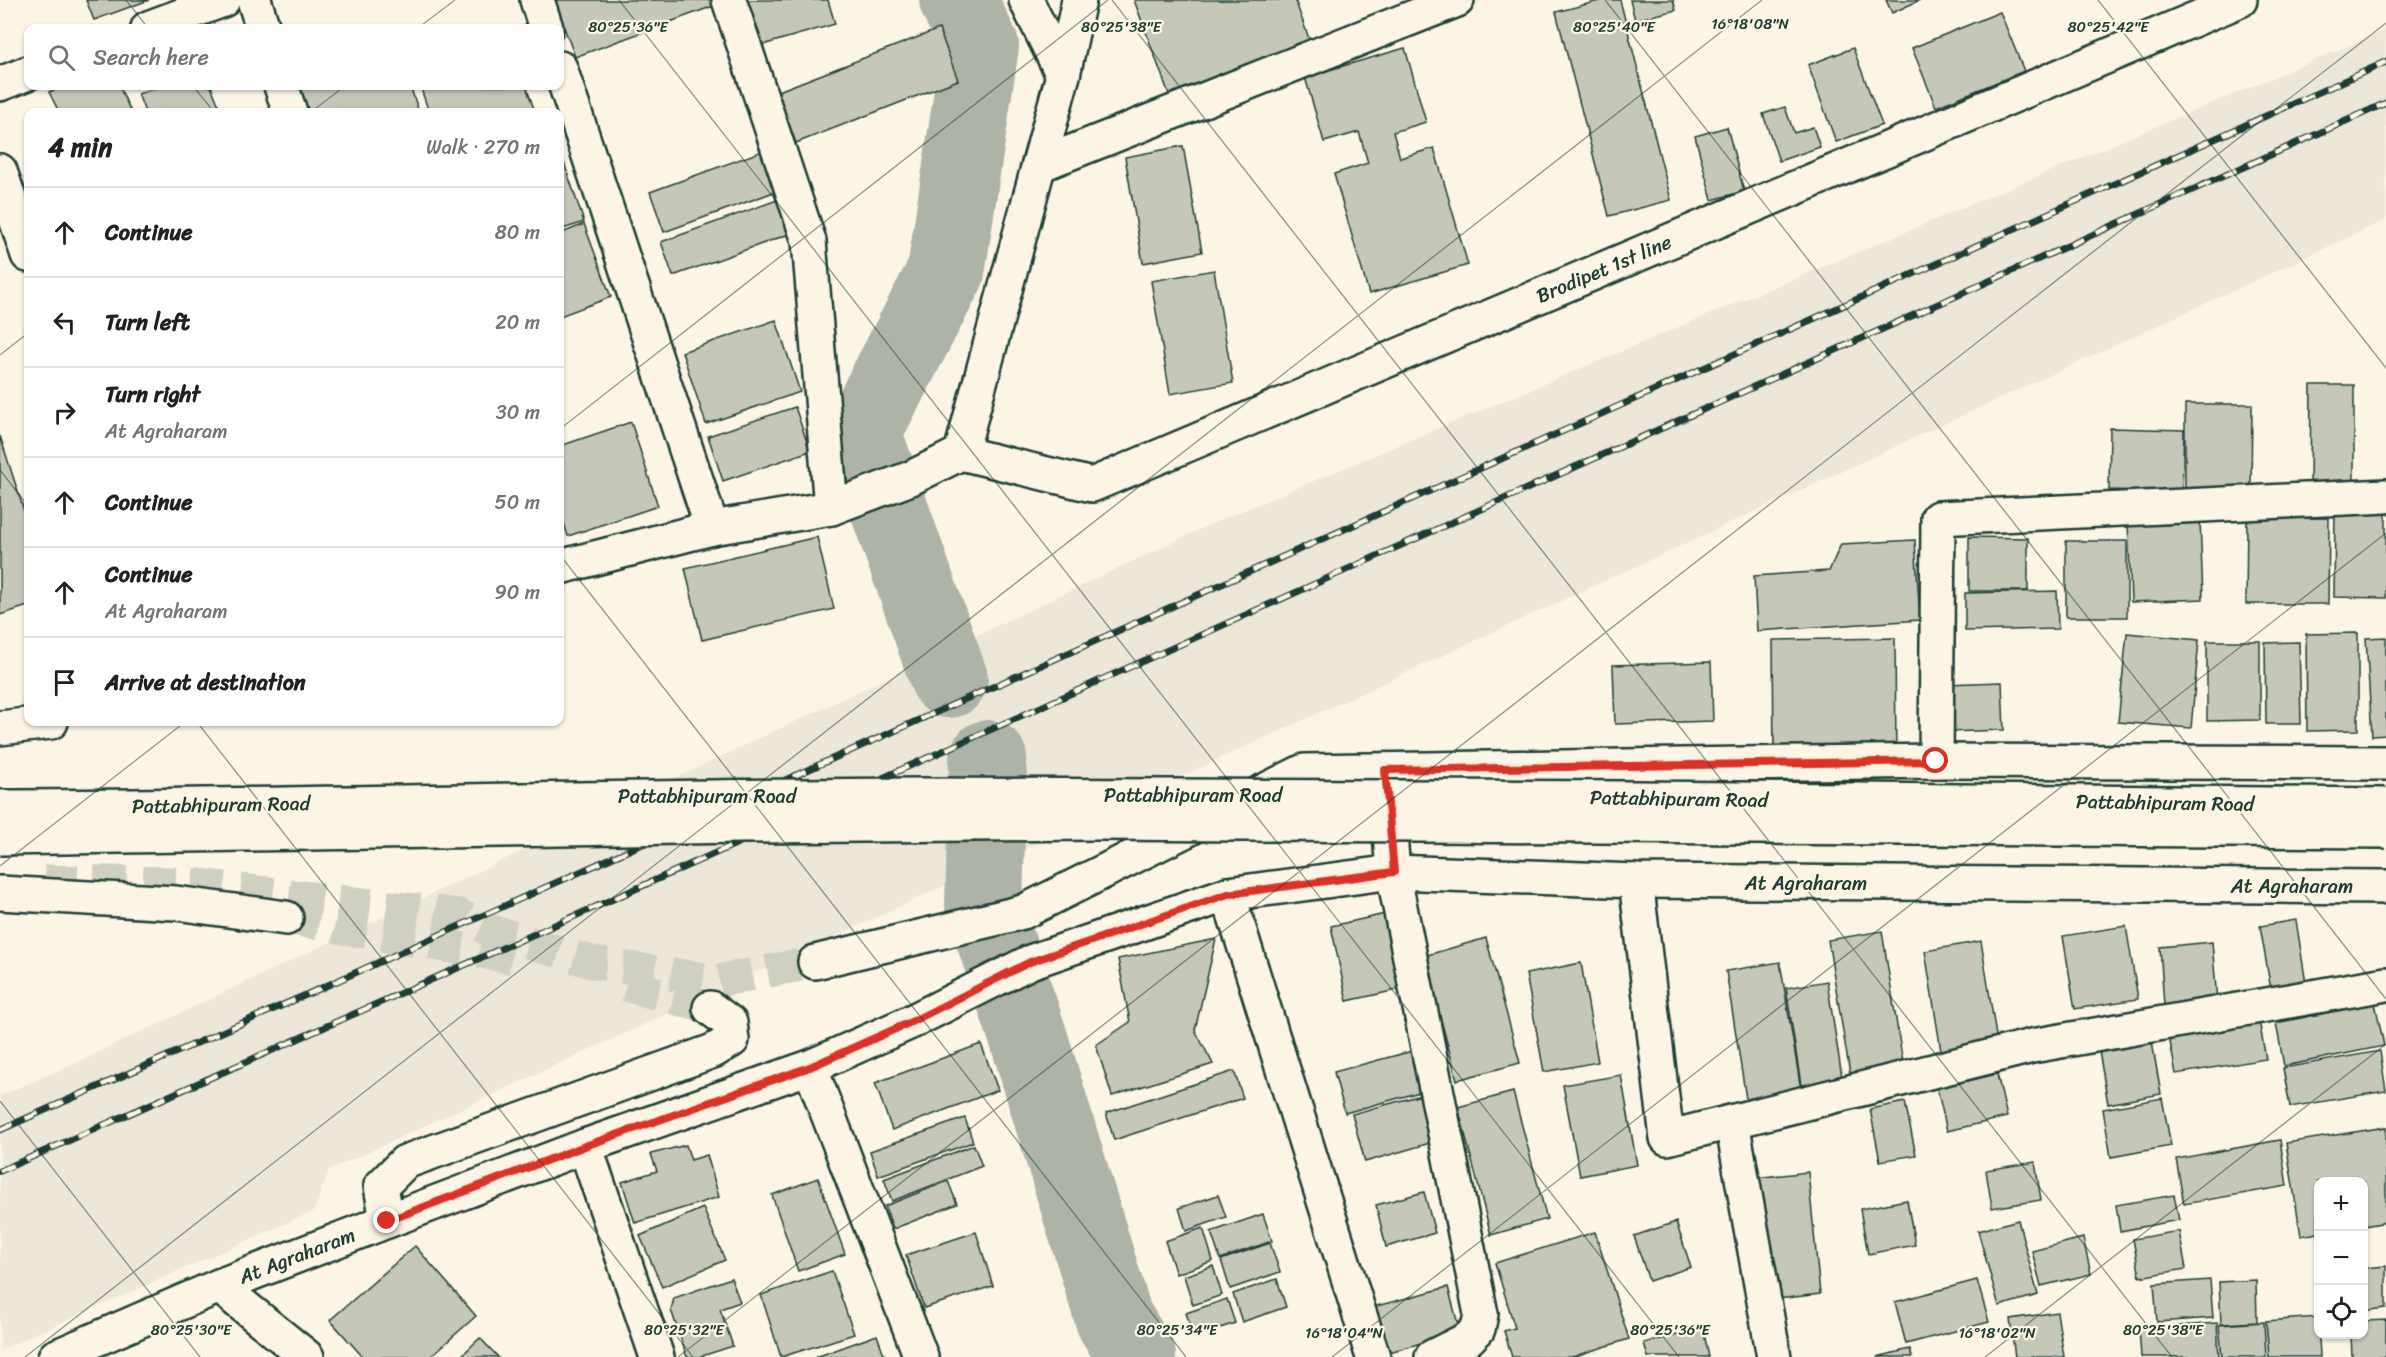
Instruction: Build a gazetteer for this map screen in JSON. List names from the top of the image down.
{
  "streets": {
    "street": ["Brodipet 1st line", "Pattabhipuram Road", "At Agraharam"]
  },
  "page": {
    "search": "Search here",
    "heading": ["4 min", "Walk · 270 m"],
    "list": [
      ["Continue", "80 m"],
      ["Turn left", "20 m"],
      ["Turn right", "At Agraharam", "30 m"],
      ["Continue", "50 m"],
      ["Continue", "At Agraharam", "90 m"],
      "Arrive at destination"
    ],
    "map_buttons": ["+", "−"]
  },
  "coordinates": [
    "16°18'08\"N",
    "80°25'36\"E",
    "80°25'38\"E",
    "80°25'40\"E",
    "80°25'42\"E",
    "80°25'30\"E",
    "80°25'32\"E",
    "80°25'34\"E",
    "16°18'04\"N",
    "16°18'02\"N"
  ]
}
